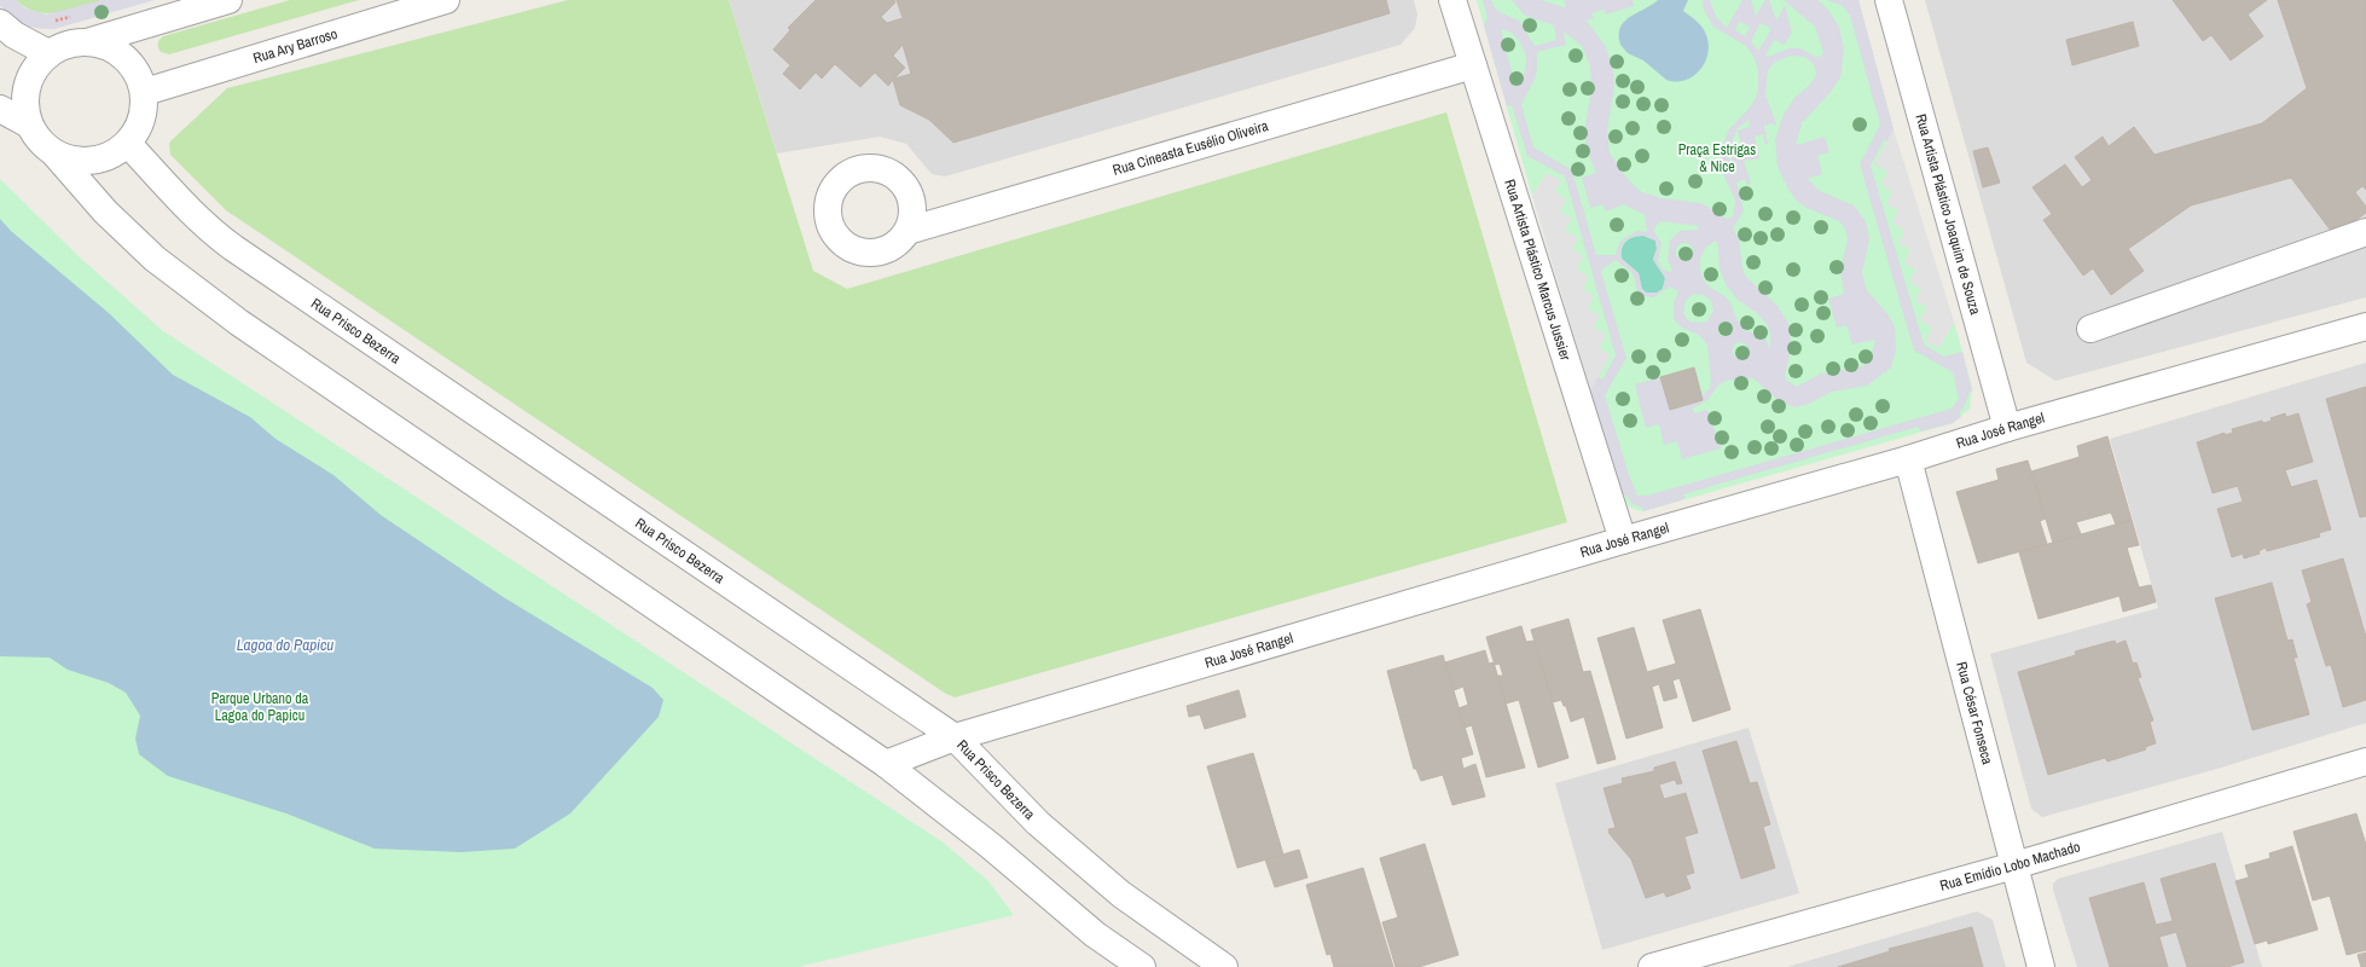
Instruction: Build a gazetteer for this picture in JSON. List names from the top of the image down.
{
  "streets": {
    "street": [
      "Rua Ary Barroso",
      "Rua Cineasta Eusélio Oliveira",
      "Rua Artista Plástico Joaquim de Souza",
      "Rua Artista Plástico Marcus Jussier",
      "Rua Prisco Bezerra",
      "Rua José Rangel",
      "Rua César Fonseca",
      "Rua Emídio Lobo Machado"
    ]
  },
  "crossings": [
    ["Rua Ary Barroso", "Rua Prisco Bezerra"],
    ["Rua Cineasta Eusélio Oliveira", "Rua Artista Plástico Marcus Jussier"],
    ["Rua Artista Plástico Joaquim de Souza", "Rua José Rangel"],
    ["Rua Artista Plástico Marcus Jussier", "Rua José Rangel"],
    ["Rua Prisco Bezerra", "Rua José Rangel"],
    ["Rua José Rangel", "Rua César Fonseca"],
    ["Rua César Fonseca", "Rua Emídio Lobo Machado"]
  ],
  "water": ["Lagoa do Papicu"],
  "parks": ["Praça Estrigas & Nice", "Parque Urbano da Lagoa do Papicu"]
}
